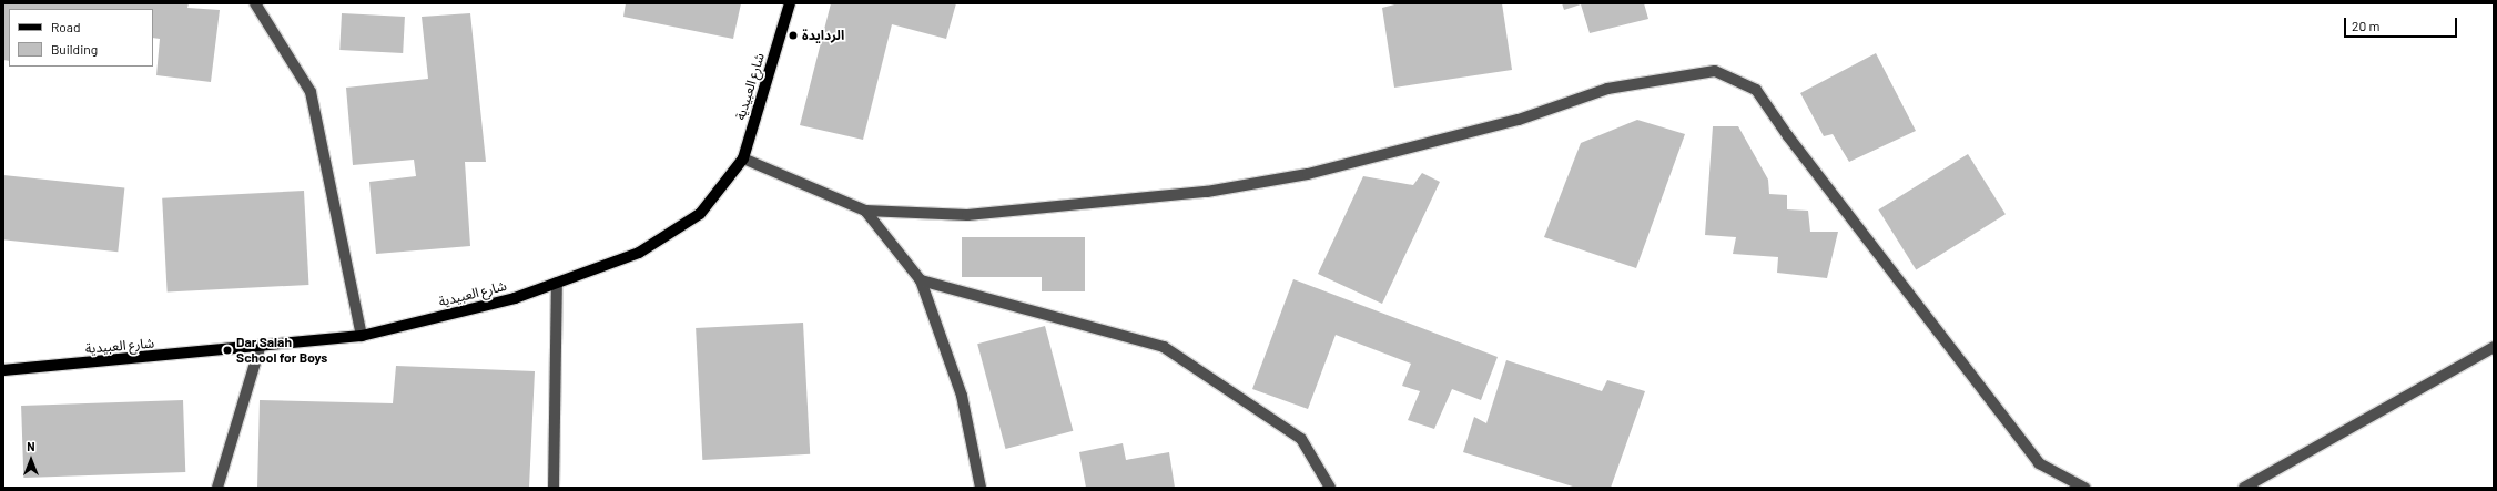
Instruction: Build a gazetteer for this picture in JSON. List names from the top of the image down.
{
  "streets": {
    "main road": ["شارع العبيدية"]
  },
  "places": ["الردايدة", "Dar Salah School for Boys"],
  "legend": ["Road", "Building"],
  "scale_bar": "20 m",
  "north": "top"
}
